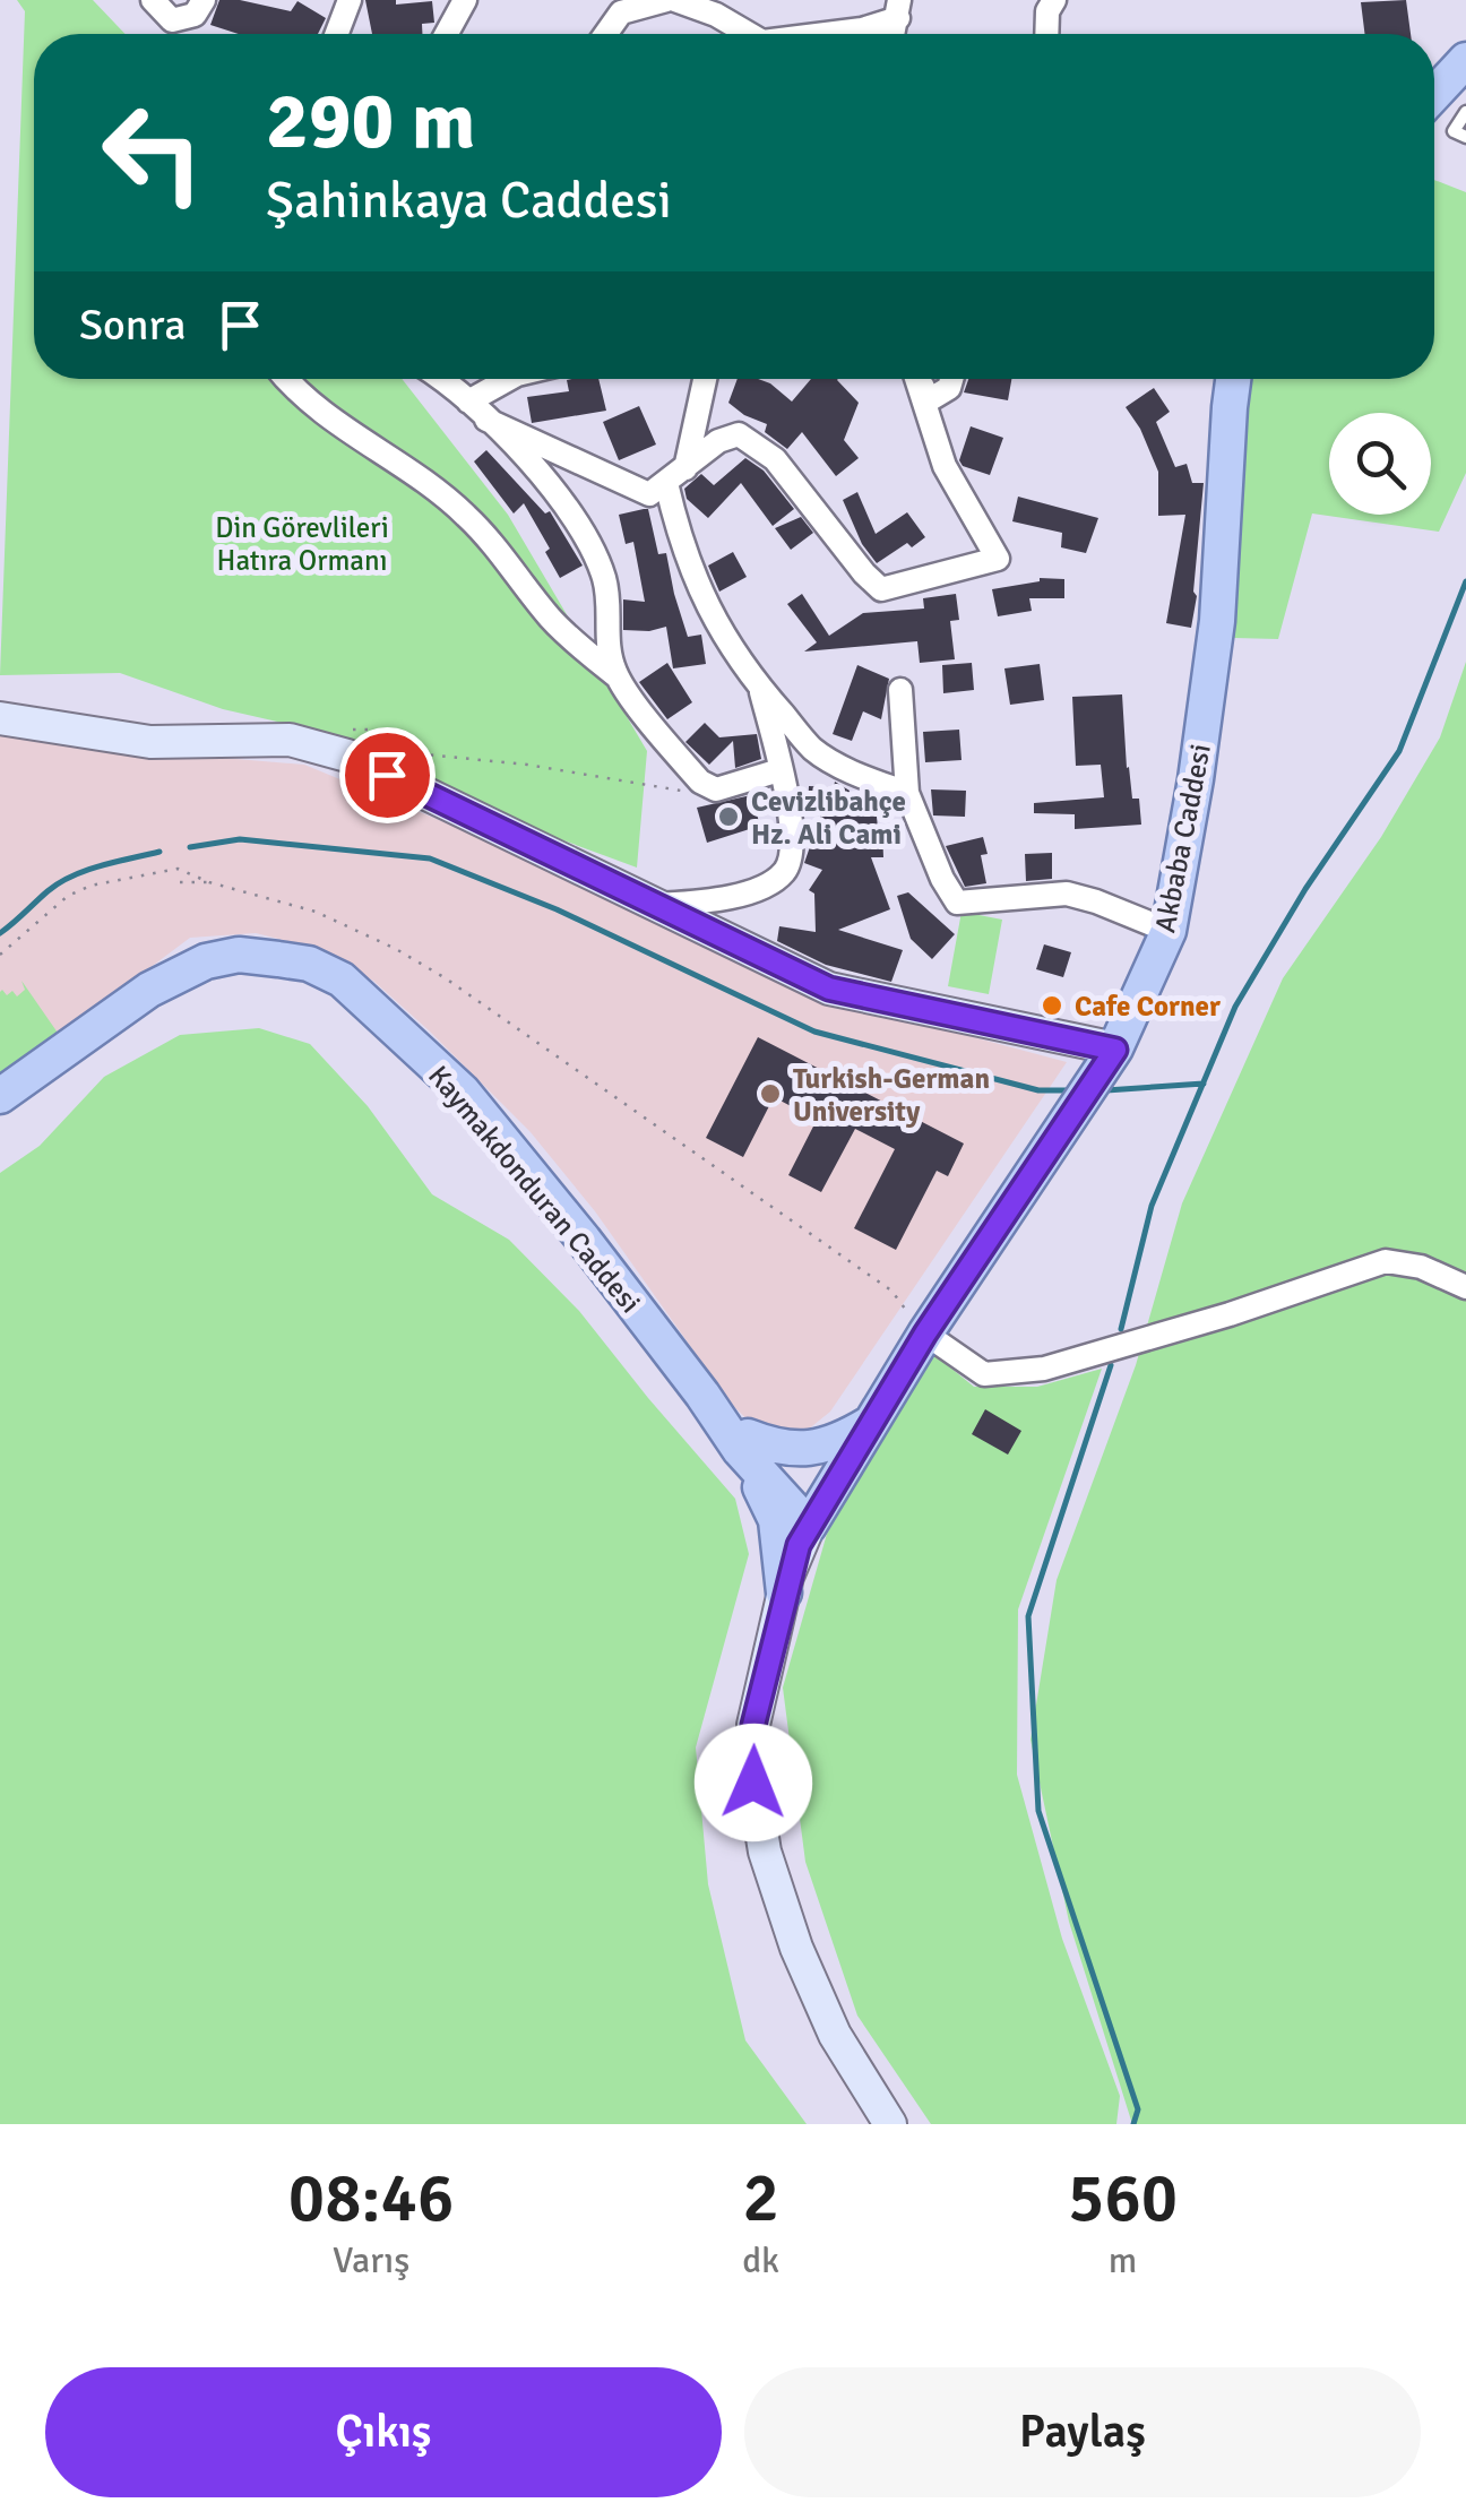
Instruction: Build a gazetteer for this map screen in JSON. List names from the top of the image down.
{
  "streets": {
    "main road": ["Akbaba Caddesi", "Kaymakdonduran Caddesi"]
  },
  "parks": ["Din Görevlileri Hatıra Ormanı"],
  "places": ["Cevizlibahçe Hz. Ali Cami", "Cafe Corner", "Turkish-German University"],
  "page": {
    "turn": ["290 m", "Şahinkaya Caddesi"],
    "then": "Sonra",
    "eta": [
      "08:46",
      "Varış",
      "2",
      "dk",
      "560",
      "m"
    ],
    "buttons": ["Çıkış", "Paylaş"]
  }
}
